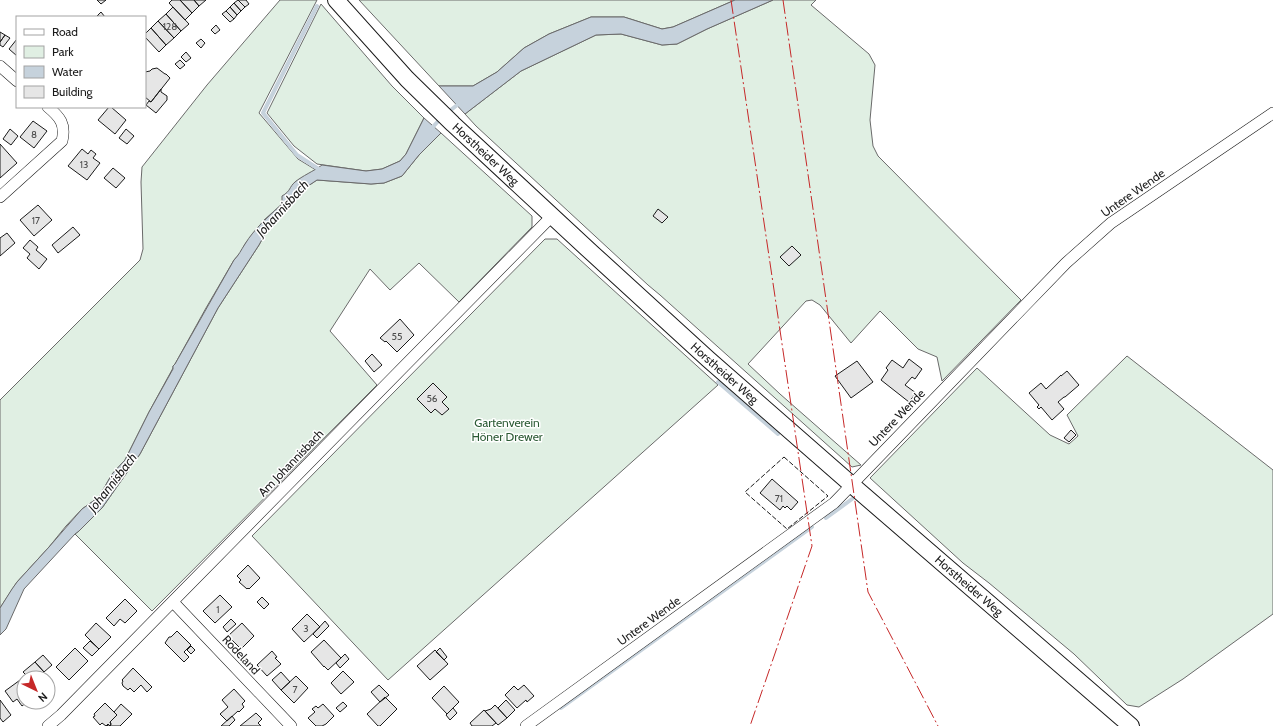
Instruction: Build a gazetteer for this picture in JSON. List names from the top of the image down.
{
  "streets": {
    "street": [
      "Horstheider Weg",
      "Untere Wende",
      "Am Johannisbach",
      "Rodeland"
    ]
  },
  "crossings": [
    ["Horstheider Weg", "Untere Wende"],
    ["Horstheider Weg", "Am Johannisbach"],
    ["Am Johannisbach", "Rodeland"]
  ],
  "water": ["Johannisbach"],
  "parks": ["Gartenverein Höner Drewer"],
  "house_numbers": [
    "128",
    "8",
    "13",
    "17",
    "55",
    "56",
    "71",
    "1",
    "3",
    "7"
  ],
  "legend": [
    "Road",
    "Park",
    "Water",
    "Building"
  ],
  "north": "bottom right"
}
